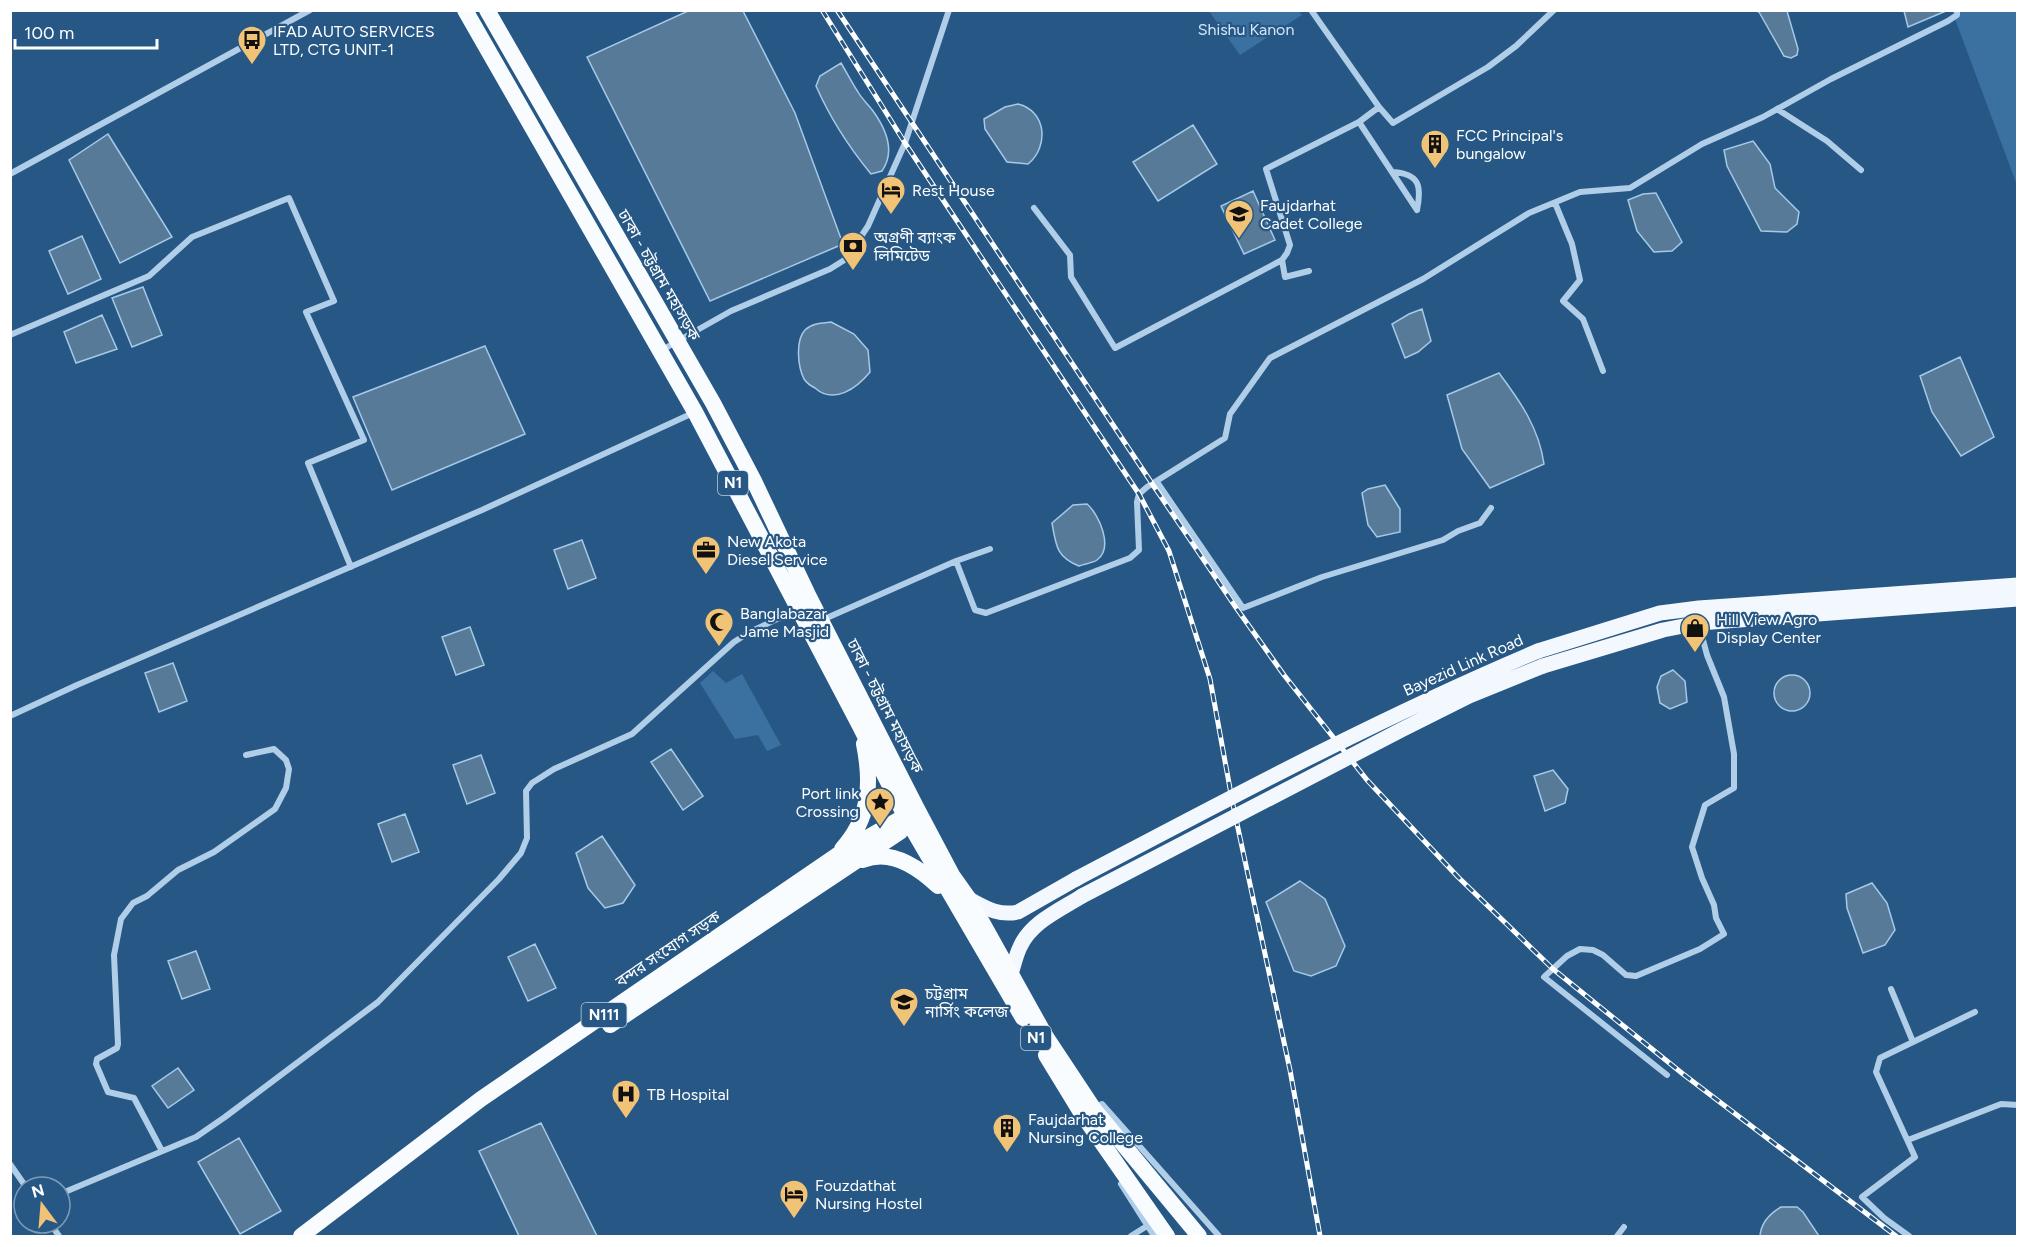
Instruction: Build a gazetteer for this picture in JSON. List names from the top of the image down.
{
  "streets": {
    "highway": [
      "ঢাকা - চট্টগ্রাম মহাসড়ক",
      "N1",
      "বন্দর সংযোগ সড়ক",
      "N111"
    ],
    "main road": ["Bayezid Link Road"]
  },
  "crossings": [
    ["ঢাকা - চট্টগ্রাম মহাসড়ক", "Bayezid Link Road"],
    ["ঢাকা - চট্টগ্রাম মহাসড়ক", "বন্দর সংযোগ সড়ক"]
  ],
  "parks": ["Shishu Kanon"],
  "places": {
    "bus stop": ["IFAD AUTO SERVICES LTD, CTG UNIT-1"],
    "building": ["FCC Principal's bungalow", "Faujdarhat Nursing College"],
    "hotel": ["Rest House", "Fouzdathat Nursing Hostel"],
    "school or university": ["Faujdarhat Cadet College", "চট্টগ্রাম নার্সিং কলেজ"],
    "bank": ["অগ্রণী ব্যাংক লিমিটেড"],
    "office": ["New Akota Diesel Service"],
    "mosque": ["Banglabazar Jame Masjid"],
    "shop": ["Hill View Agro Display Center"],
    "place": ["Port link Crossing"],
    "hospital": ["TB Hospital"]
  },
  "scale_bar": "100 m",
  "north": "top"
}
